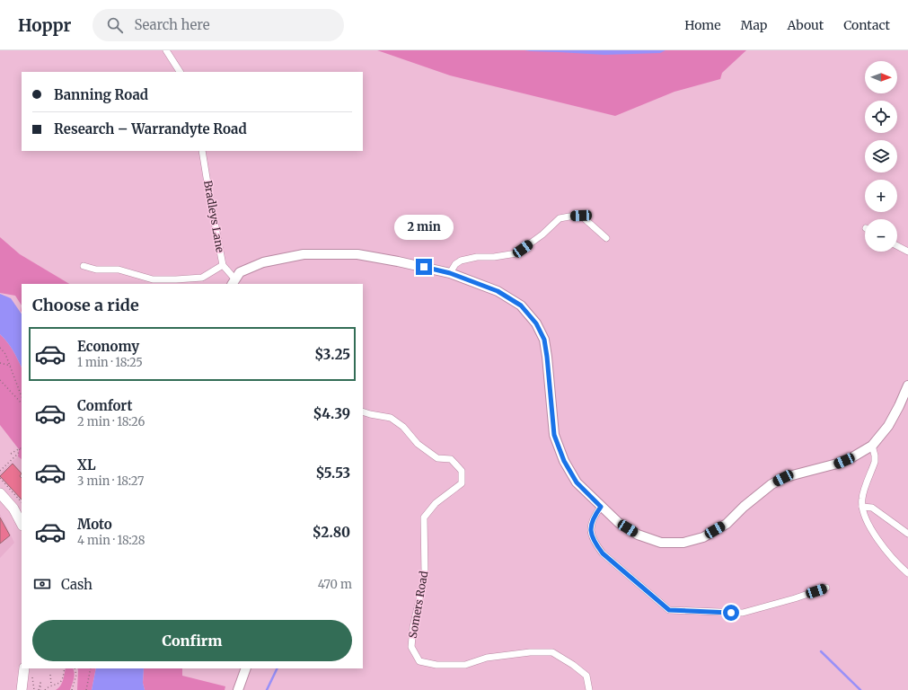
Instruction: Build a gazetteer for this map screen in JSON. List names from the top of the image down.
{
  "streets": {
    "street": ["Bradleys Lane", "Somers Road"]
  },
  "north": "right",
  "page": {
    "header": "Hoppr",
    "search": "Search here",
    "nav": [
      "Home",
      "Map",
      "About",
      "Contact"
    ],
    "map_buttons": ["+", "−"],
    "banner": ["Banning Road", "Research – Warrandyte Road"],
    "bubble": "2 min",
    "heading": "Choose a ride",
    "list": [
      {
        "name": "Economy",
        "note": "1 min · 18:25",
        "value": "$3.25"
      },
      {
        "name": "Comfort",
        "note": "2 min · 18:26",
        "value": "$4.39"
      },
      {
        "name": "XL",
        "note": "3 min · 18:27",
        "value": "$5.53"
      },
      {
        "name": "Moto",
        "note": "4 min · 18:28",
        "value": "$2.80"
      }
    ],
    "pay": ["Cash", "470 m"],
    "buttons": "Confirm"
  }
}
